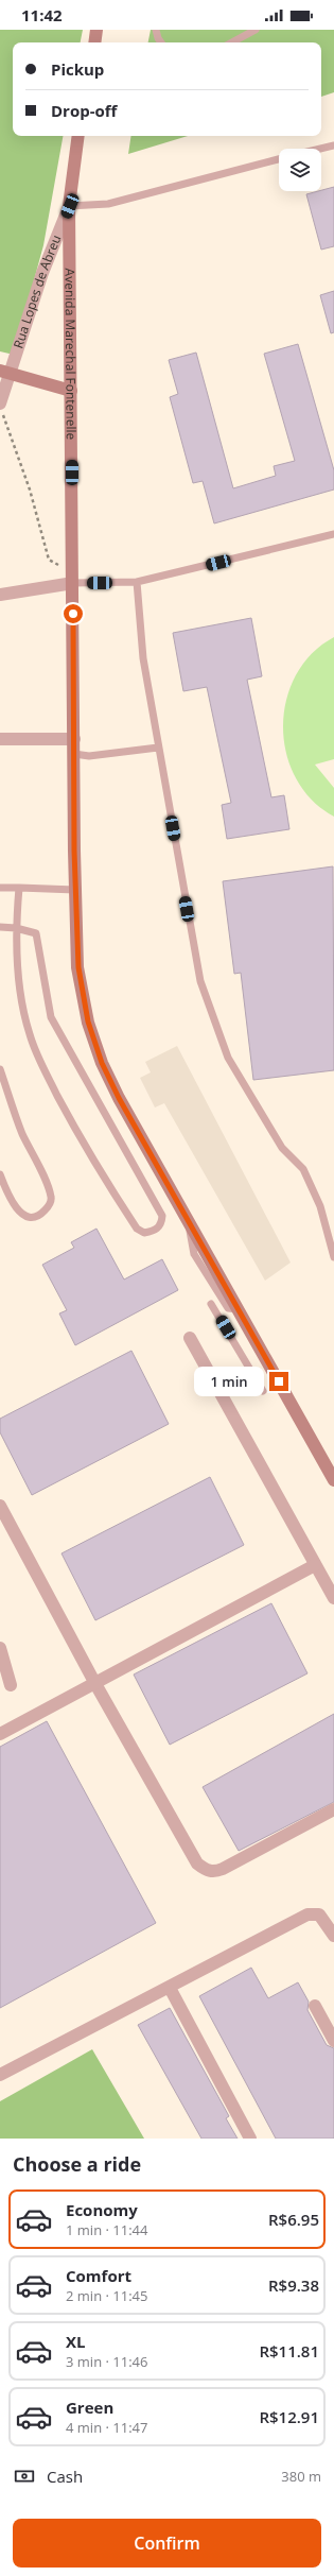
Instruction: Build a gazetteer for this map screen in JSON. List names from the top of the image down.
{
  "streets": {
    "main road": ["Avenida Marechal Fontenelle"],
    "street": ["Rua Lopes de Abreu"]
  },
  "crossings": [
    ["Rua Lopes de Abreu", "Avenida Marechal Fontenelle"]
  ],
  "page": {
    "status": "11:42",
    "banner": ["Pickup", "Drop-off"],
    "bubble": "1 min",
    "heading": "Choose a ride",
    "list": [
      {
        "name": "Economy",
        "note": "1 min · 11:44",
        "value": "R$6.95"
      },
      {
        "name": "Comfort",
        "note": "2 min · 11:45",
        "value": "R$9.38"
      },
      {
        "name": "XL",
        "note": "3 min · 11:46",
        "value": "R$11.81"
      },
      {
        "name": "Green",
        "note": "4 min · 11:47",
        "value": "R$12.91"
      }
    ],
    "pay": ["Cash", "380 m"],
    "buttons": "Confirm"
  }
}
